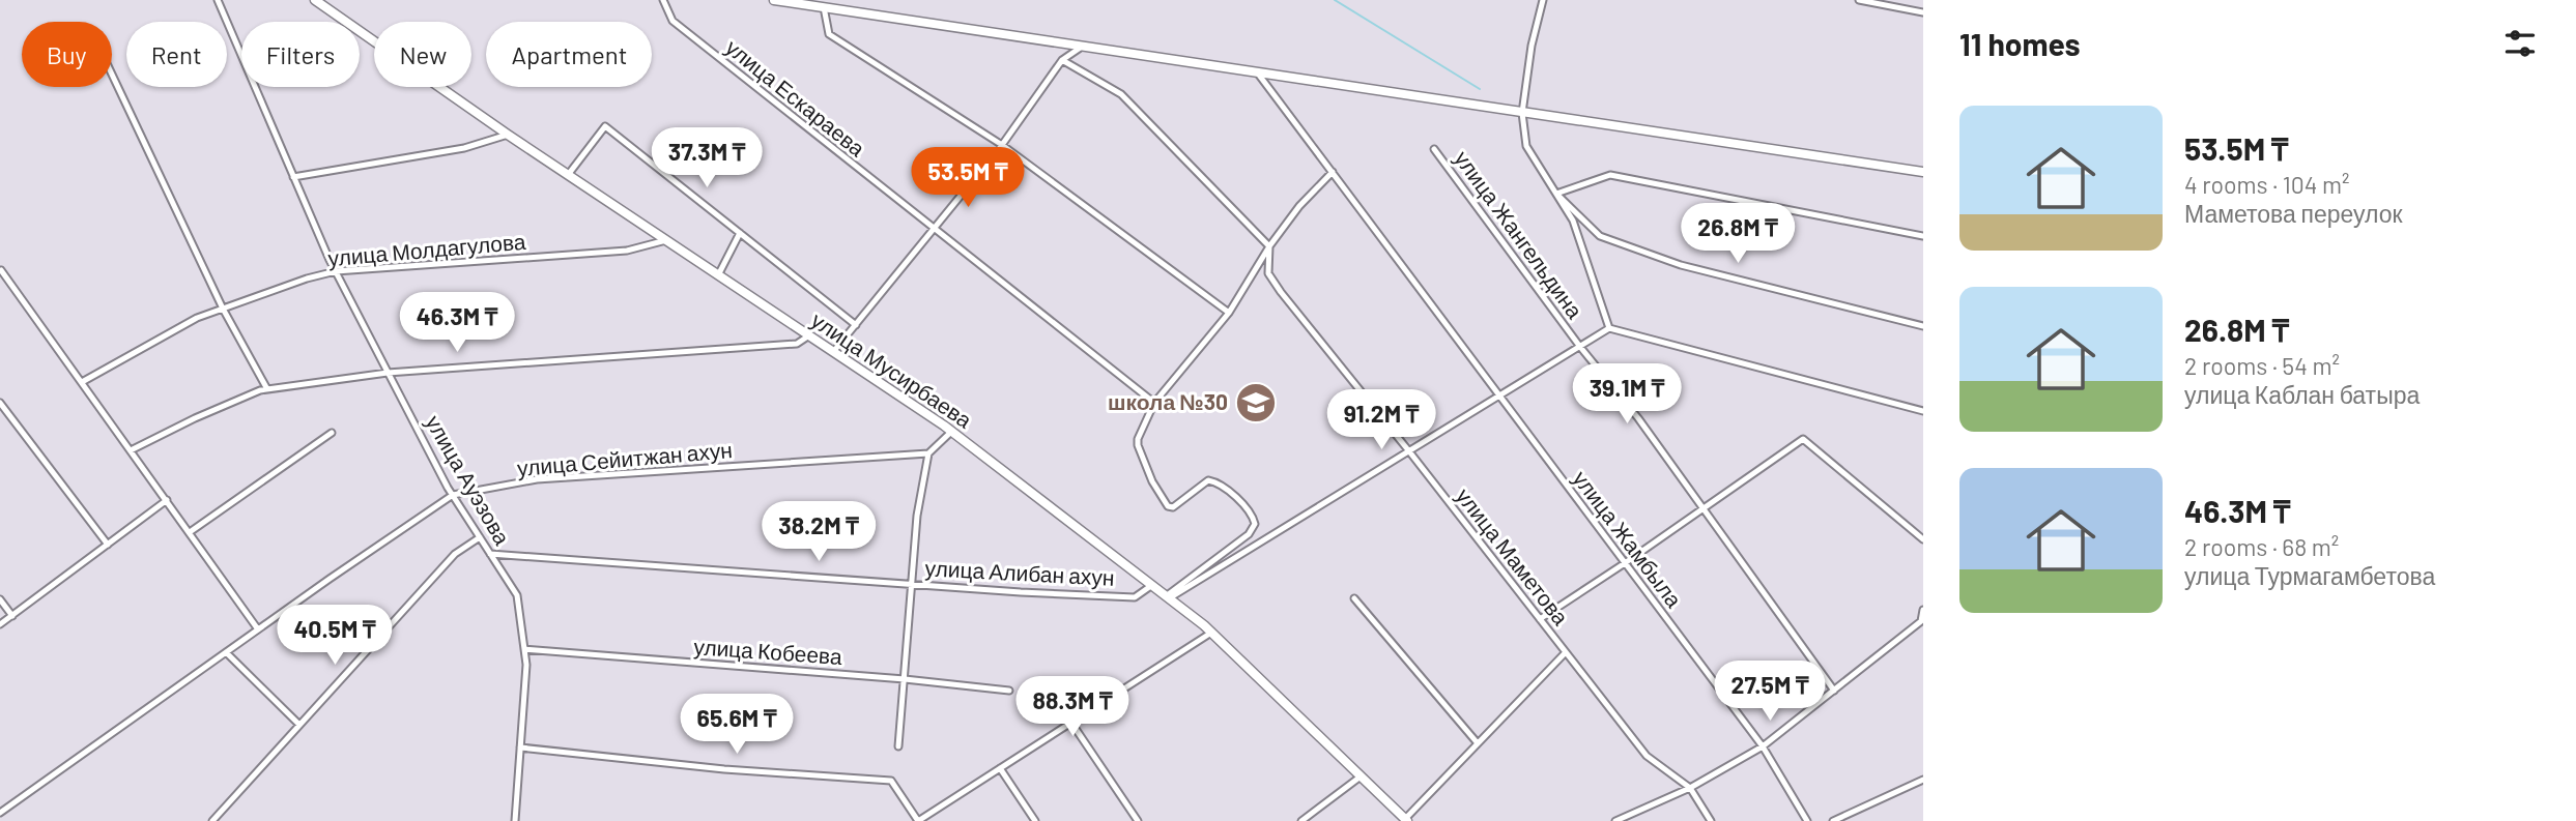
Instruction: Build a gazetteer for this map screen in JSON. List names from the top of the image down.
{
  "streets": {
    "street": [
      "улица Ескараева",
      "улица Жангельдина",
      "улица Молдагулова",
      "улица Мусирбаева",
      "улица Сейитжан ахун",
      "улица Ауэзова",
      "улица Жамбыла",
      "улица Маметова",
      "улица Алибан ахун",
      "улица Кобеева"
    ]
  },
  "crossings": [
    ["улица Молдагулова", "улица Мусирбаева"],
    ["улица Молдагулова", "улица Ауэзова"],
    ["улица Мусирбаева", "улица Алибан ахун"],
    ["улица Сейитжан ахун", "улица Ауэзова"],
    ["улица Ауэзова", "улица Алибан ахун"],
    ["улица Ауэзова", "улица Кобеева"]
  ],
  "places": {
    "school or university": ["школа №30"]
  },
  "page": {
    "heading": "11 homes",
    "chip": [
      "Buy",
      "Rent",
      "Filters",
      "New",
      "Apartment"
    ],
    "list": [
      {
        "name": "53.5M ₸",
        "note": "4 rooms · 104 m² · Маметова переулок"
      },
      {
        "name": "26.8M ₸",
        "note": "2 rooms · 54 m² · улица Каблан батыра"
      },
      {
        "name": "46.3M ₸",
        "note": "2 rooms · 68 m² · улица Турмагамбетова"
      }
    ],
    "price": [
      "37.3M ₸",
      "53.5M ₸",
      "26.8M ₸",
      "46.3M ₸",
      "39.1M ₸",
      "91.2M ₸",
      "38.2M ₸",
      "40.5M ₸",
      "27.5M ₸",
      "88.3M ₸",
      "65.6M ₸"
    ]
  }
}
